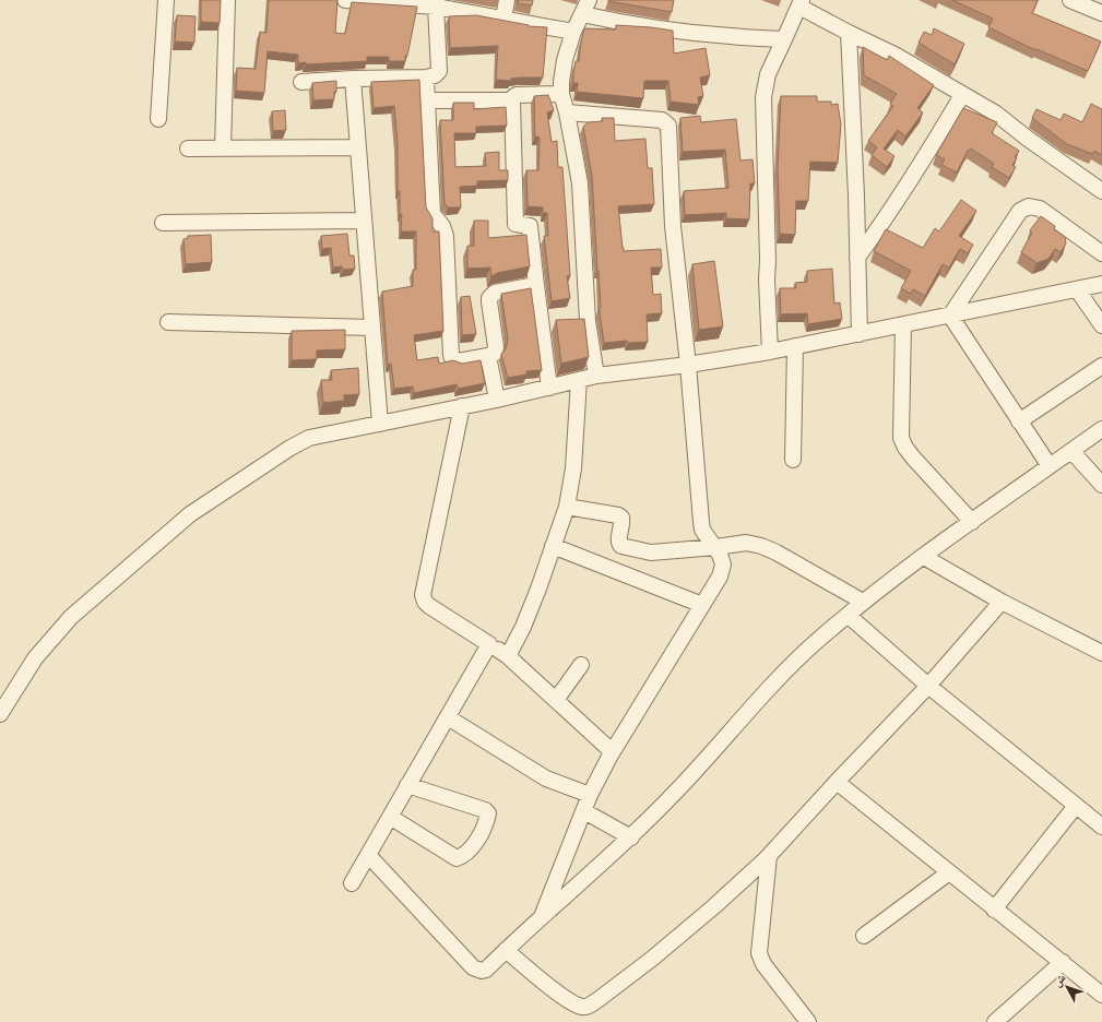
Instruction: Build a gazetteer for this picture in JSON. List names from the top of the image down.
{
  "north": "top left"
}
